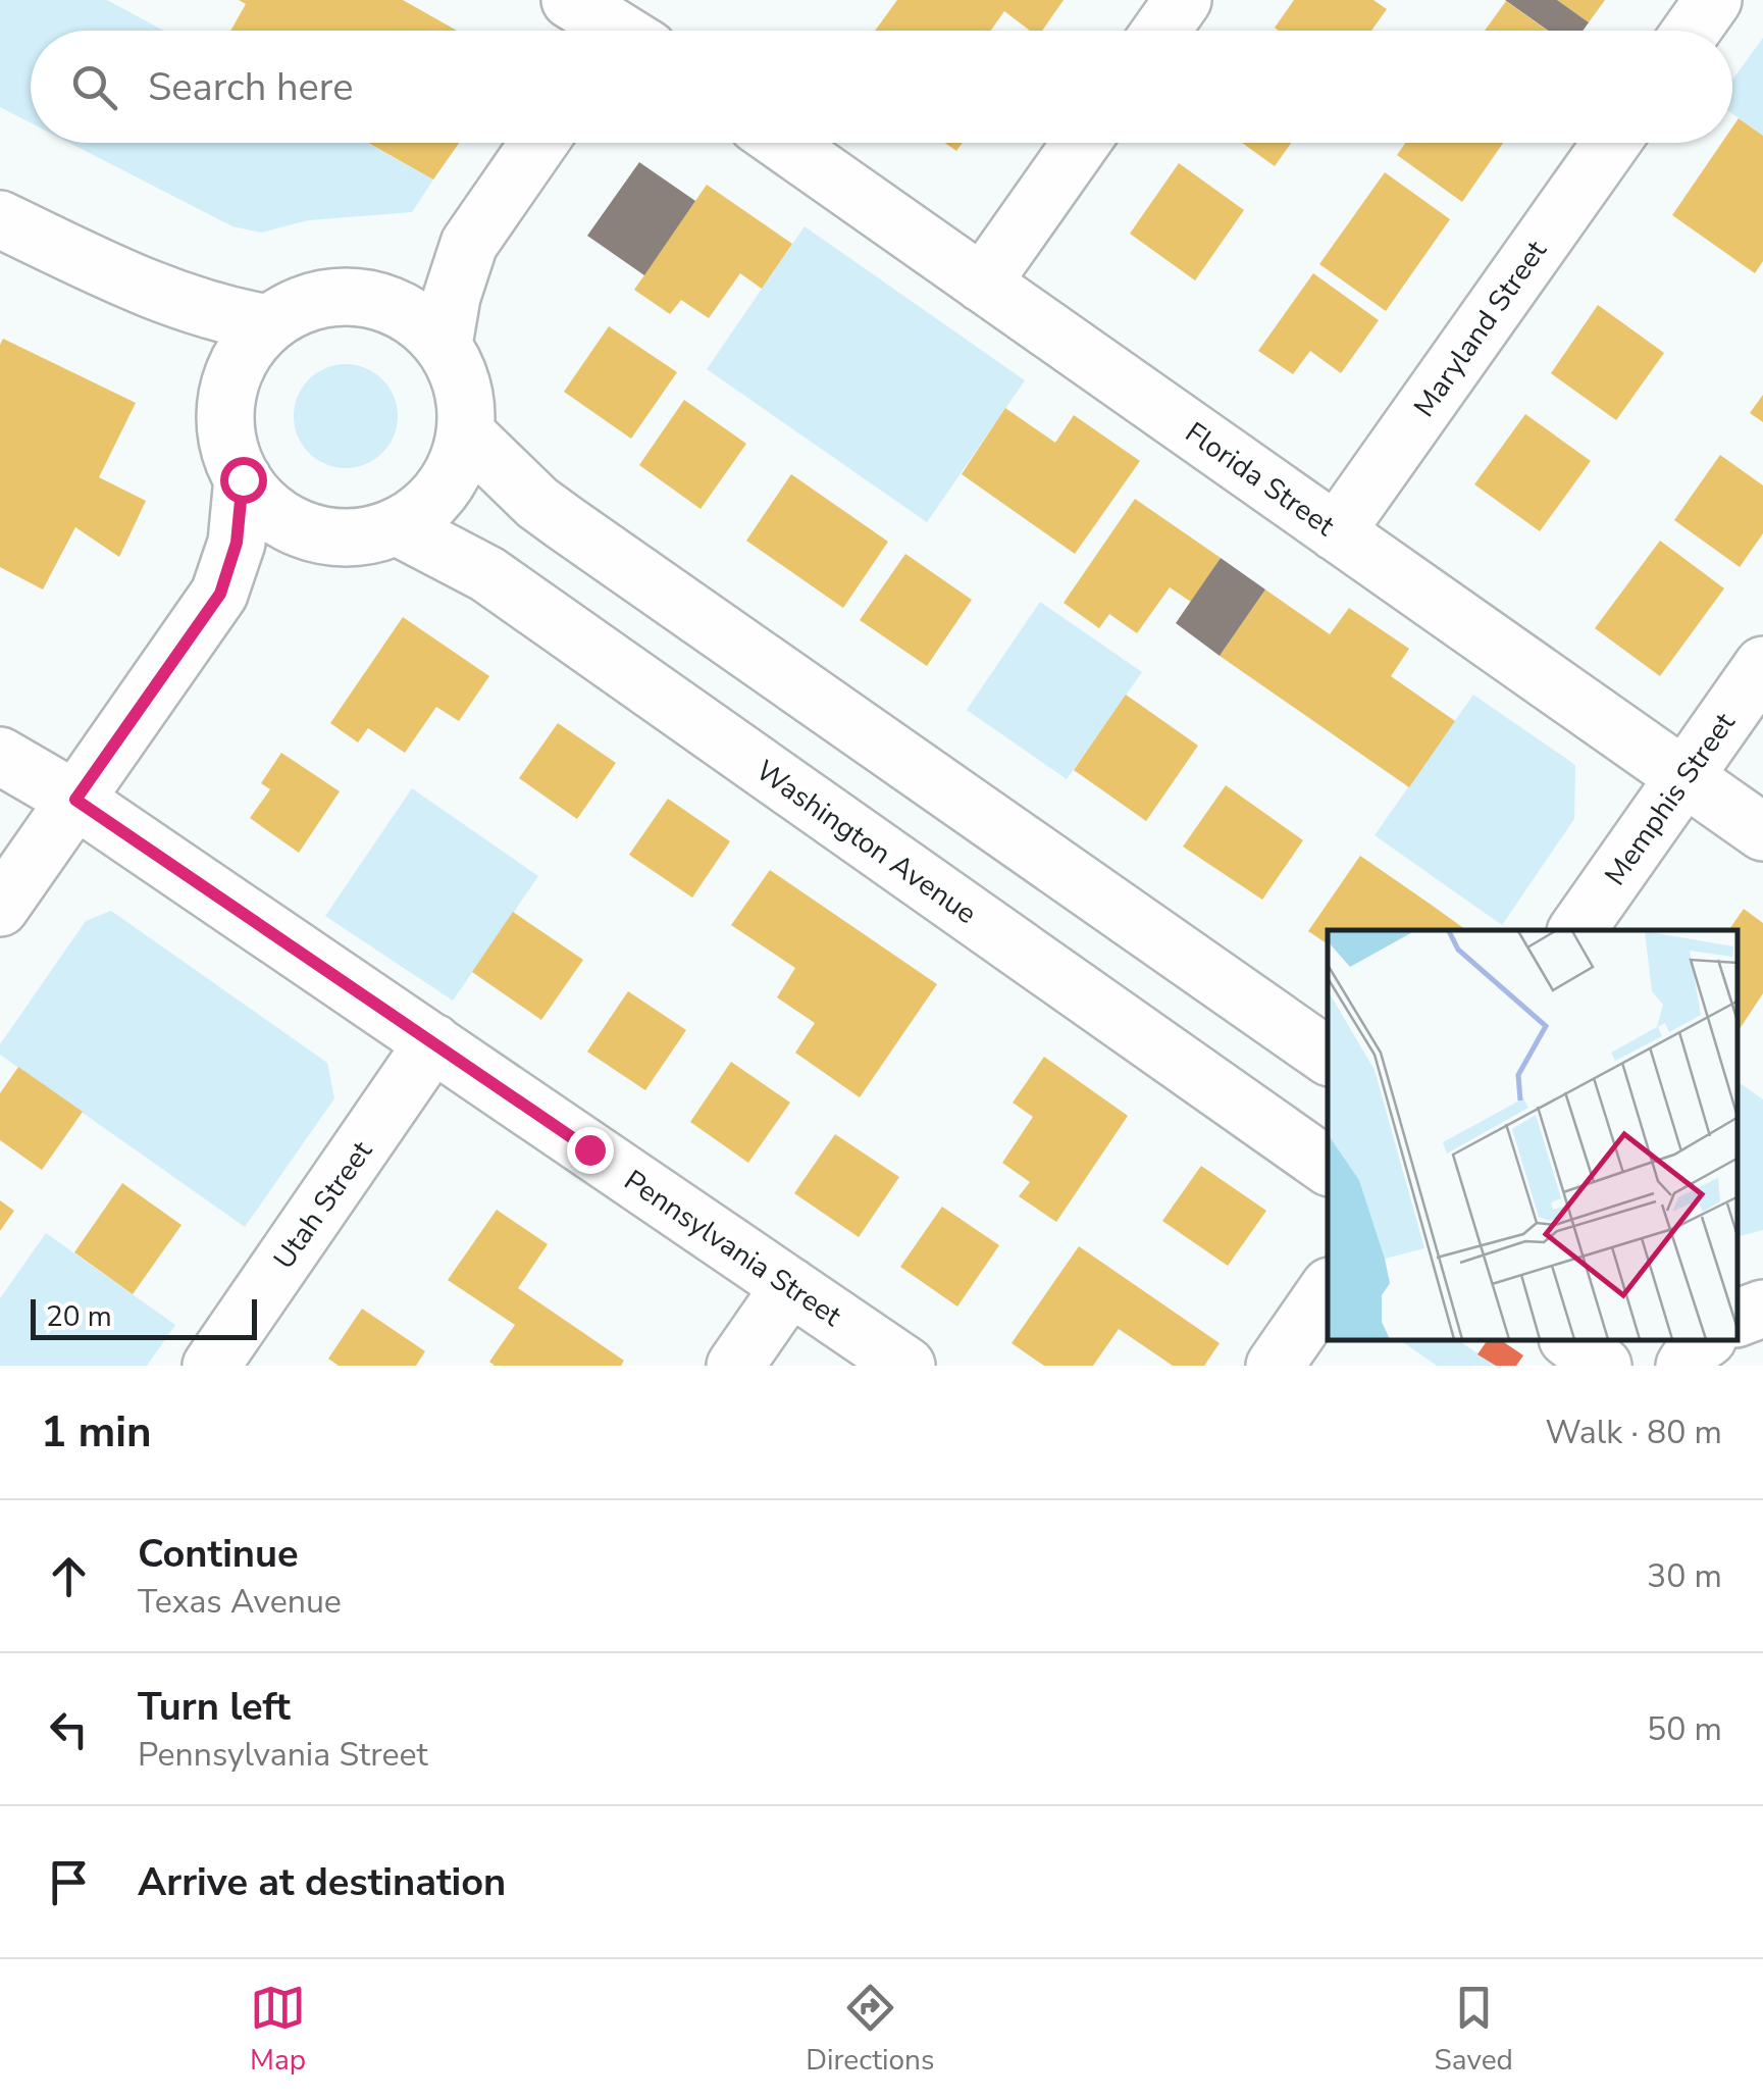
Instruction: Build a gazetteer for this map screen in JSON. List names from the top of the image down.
{
  "streets": {
    "street": [
      "Maryland Street",
      "Florida Street",
      "Memphis Street",
      "Washington Avenue",
      "Utah Street",
      "Pennsylvania Street"
    ]
  },
  "crossings": [
    ["Maryland Street", "Florida Street"],
    ["Florida Street", "Memphis Street"],
    ["Utah Street", "Pennsylvania Street"]
  ],
  "scale_bar": "20 m",
  "page": {
    "search": "Search here",
    "scale": "20 m",
    "heading": ["1 min", "Walk · 80 m"],
    "list": [
      ["Continue", "Texas Avenue", "30 m"],
      ["Turn left", "Pennsylvania Street", "50 m"],
      "Arrive at destination"
    ],
    "nav": ["Map", "Directions", "Saved"]
  }
}
